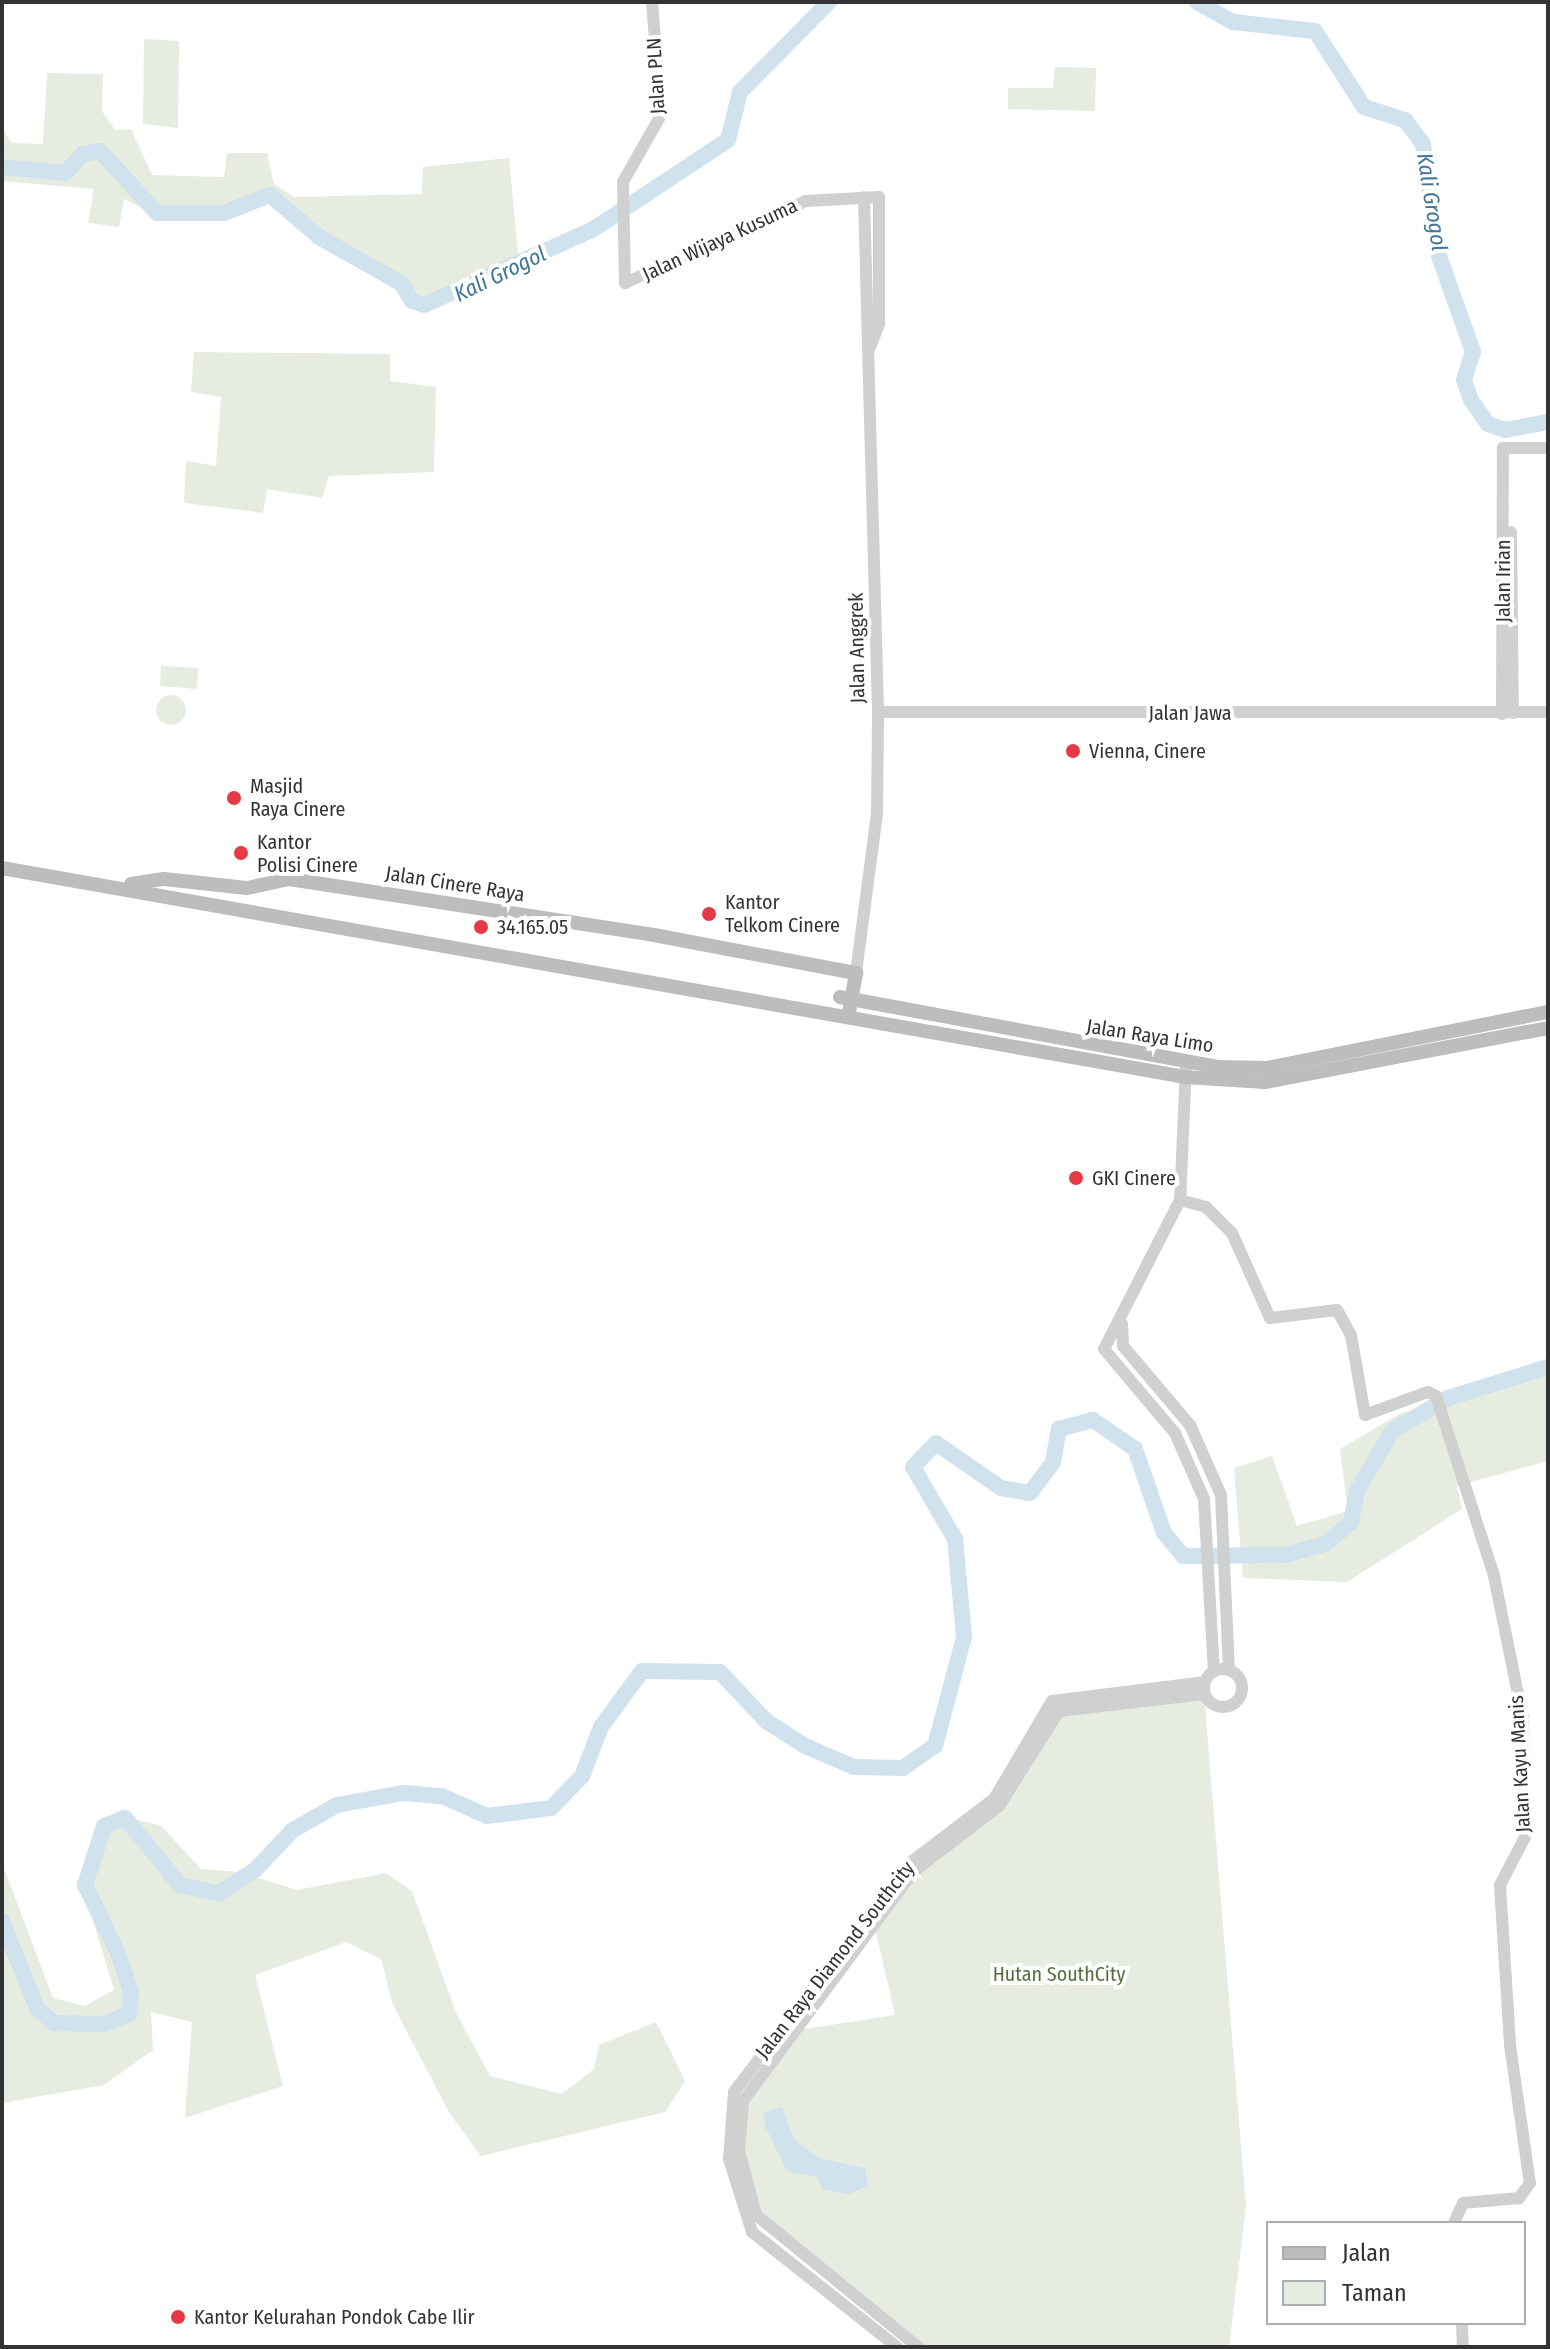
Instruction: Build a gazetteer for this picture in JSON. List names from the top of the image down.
{
  "streets": {
    "main road": ["Jalan Anggrek", "Jalan Cinere Raya", "Jalan Raya Limo"],
    "street": [
      "Jalan PLN",
      "Jalan Wijaya Kusuma",
      "Jalan Irian",
      "Jalan Jawa",
      "Jalan Kayu Manis",
      "Jalan Raya Diamond Southcity"
    ]
  },
  "crossings": [
    ["Jalan PLN", "Jalan Wijaya Kusuma"],
    ["Jalan Wijaya Kusuma", "Jalan Anggrek"],
    ["Jalan Irian", "Jalan Jawa"],
    ["Jalan Anggrek", "Jalan Jawa"],
    ["Jalan Anggrek", "Jalan Cinere Raya"],
    ["Jalan Anggrek", "Jalan Raya Limo"]
  ],
  "water": ["Kali Grogol"],
  "parks": ["Hutan SouthCity"],
  "places": [
    "Vienna, Cinere",
    "Masjid Raya Cinere",
    "Kantor Polisi Cinere",
    "Kantor Telkom Cinere",
    "34.165.05",
    "GKI Cinere",
    "Kantor Kelurahan Pondok Cabe Ilir"
  ],
  "legend": ["Jalan", "Taman"]
}
